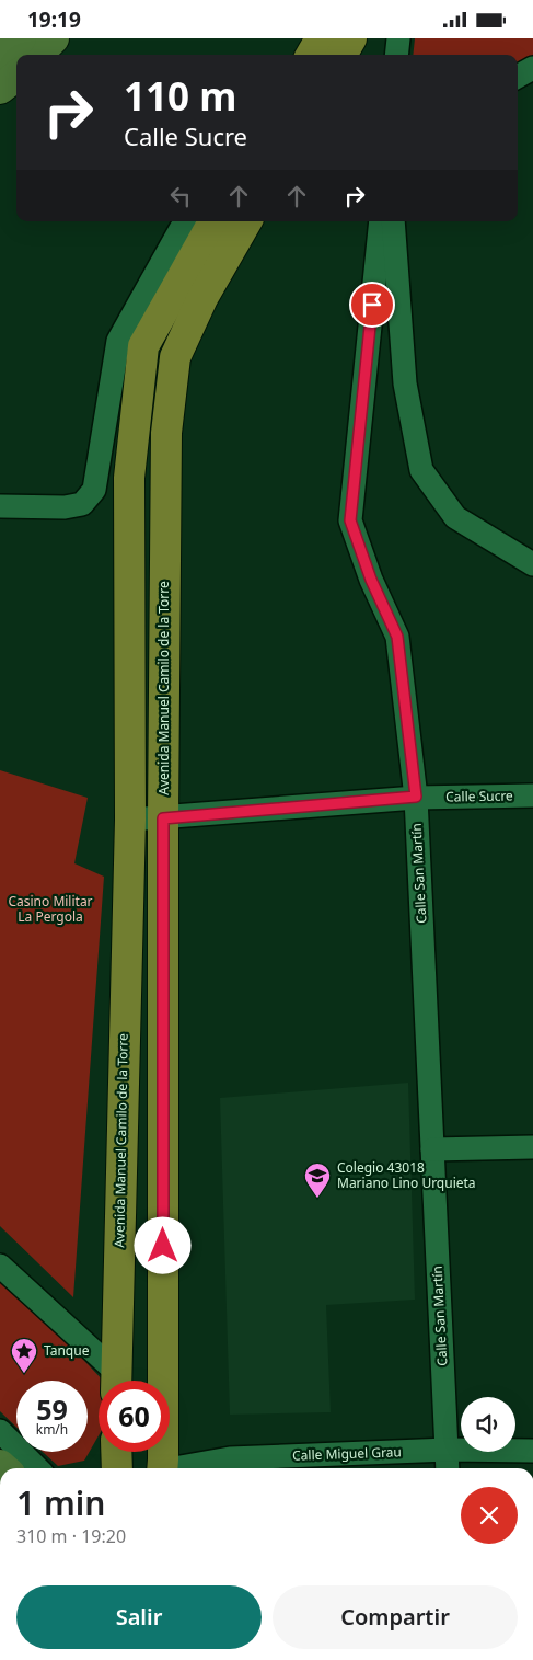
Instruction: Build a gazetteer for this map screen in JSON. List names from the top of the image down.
{
  "streets": {
    "main road": ["Avenida Manuel Camilo de la Torre"],
    "street": ["Calle Sucre", "Calle San Martín", "Calle Miguel Grau"]
  },
  "crossings": [
    ["Avenida Manuel Camilo de la Torre", "Calle Sucre"],
    ["Calle Sucre", "Calle San Martín"],
    ["Calle San Martín", "Calle Miguel Grau"]
  ],
  "parks": ["Casino Militar La Pergola"],
  "places": {
    "school or university": ["Colegio 43018 Mariano Lino Urquieta"],
    "place": ["Tanque"]
  },
  "page": {
    "status": "19:19",
    "turn": ["110 m", "Calle Sucre"],
    "speed": "59 km/h",
    "limit": "60",
    "heading": ["1 min", "310 m · 19:20"],
    "buttons": ["Salir", "Compartir"]
  }
}
